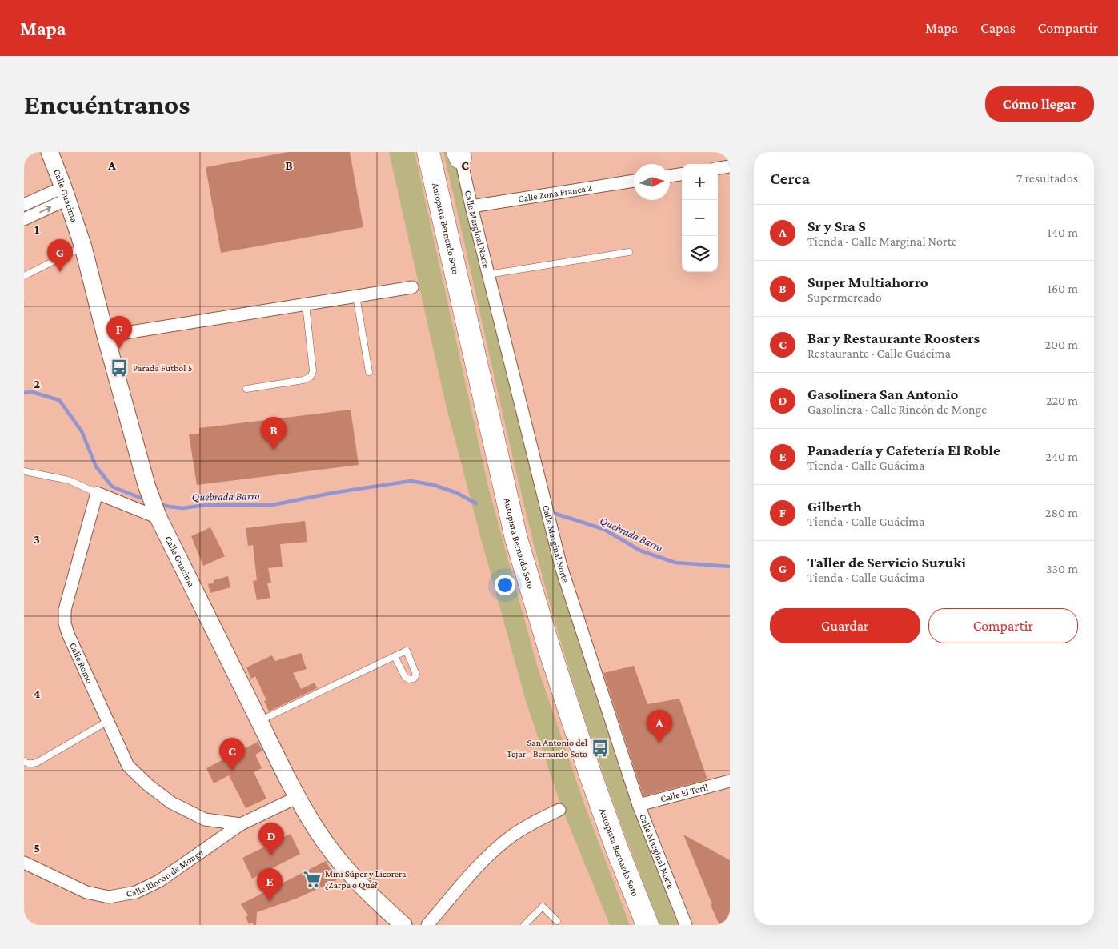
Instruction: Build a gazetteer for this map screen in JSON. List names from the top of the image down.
{
  "streets": {
    "highway": ["Autopista Bernardo Soto"],
    "main road": ["Calle Guácima"],
    "street": [
      "Calle Zona Franca Z",
      "Calle Marginal Norte",
      "Calle Romo",
      "Calle El Toril",
      "Calle Rincón de Monge"
    ]
  },
  "crossings": [
    ["Calle Zona Franca Z", "Calle Marginal Norte"],
    ["Calle Guácima", "Calle Rincón de Monge"],
    ["Calle Marginal Norte", "Calle El Toril"],
    ["Calle Romo", "Calle Rincón de Monge"]
  ],
  "water": ["Quebrada Barro"],
  "places": {
    "bus stop": ["Parada Futbol 5", "San Antonio del Tejar - Bernardo Soto"],
    "supermarket": ["Mini Súper y Licorera ¿Zarpe o Qué?"]
  },
  "north": "right",
  "page": {
    "header": "Mapa",
    "nav": ["Mapa", "Capas", "Compartir"],
    "buttons": [
      "Cómo llegar",
      ["Guardar", "Compartir"]
    ],
    "title": "Encuéntranos",
    "heading": ["Cerca", "7 resultados"],
    "map_buttons": ["+", "−"],
    "list": [
      {
        "mark": "A",
        "name": "Sr y Sra S",
        "note": "Tienda · Calle Marginal Norte",
        "value": "140 m"
      },
      {
        "mark": "B",
        "name": "Super Multiahorro",
        "note": "Supermercado",
        "value": "160 m"
      },
      {
        "mark": "C",
        "name": "Bar y Restaurante Roosters",
        "note": "Restaurante · Calle Guácima",
        "value": "200 m"
      },
      {
        "mark": "D",
        "name": "Gasolinera San Antonio",
        "note": "Gasolinera · Calle Rincón de Monge",
        "value": "220 m"
      },
      {
        "mark": "E",
        "name": "Panadería y Cafetería El Roble",
        "note": "Tienda · Calle Guácima",
        "value": "240 m"
      },
      {
        "mark": "F",
        "name": "Gilberth",
        "note": "Tienda · Calle Guácima",
        "value": "280 m"
      },
      {
        "mark": "G",
        "name": "Taller de Servicio Suzuki",
        "note": "Tienda · Calle Guácima",
        "value": "330 m"
      }
    ],
    "pins": [
      "G",
      "F",
      "B",
      "A",
      "C",
      "D",
      "E"
    ]
  },
  "grid": {
    "columns": ["A", "B", "C"],
    "rows": [
      "1",
      "2",
      "3",
      "4",
      "5"
    ]
  }
}
